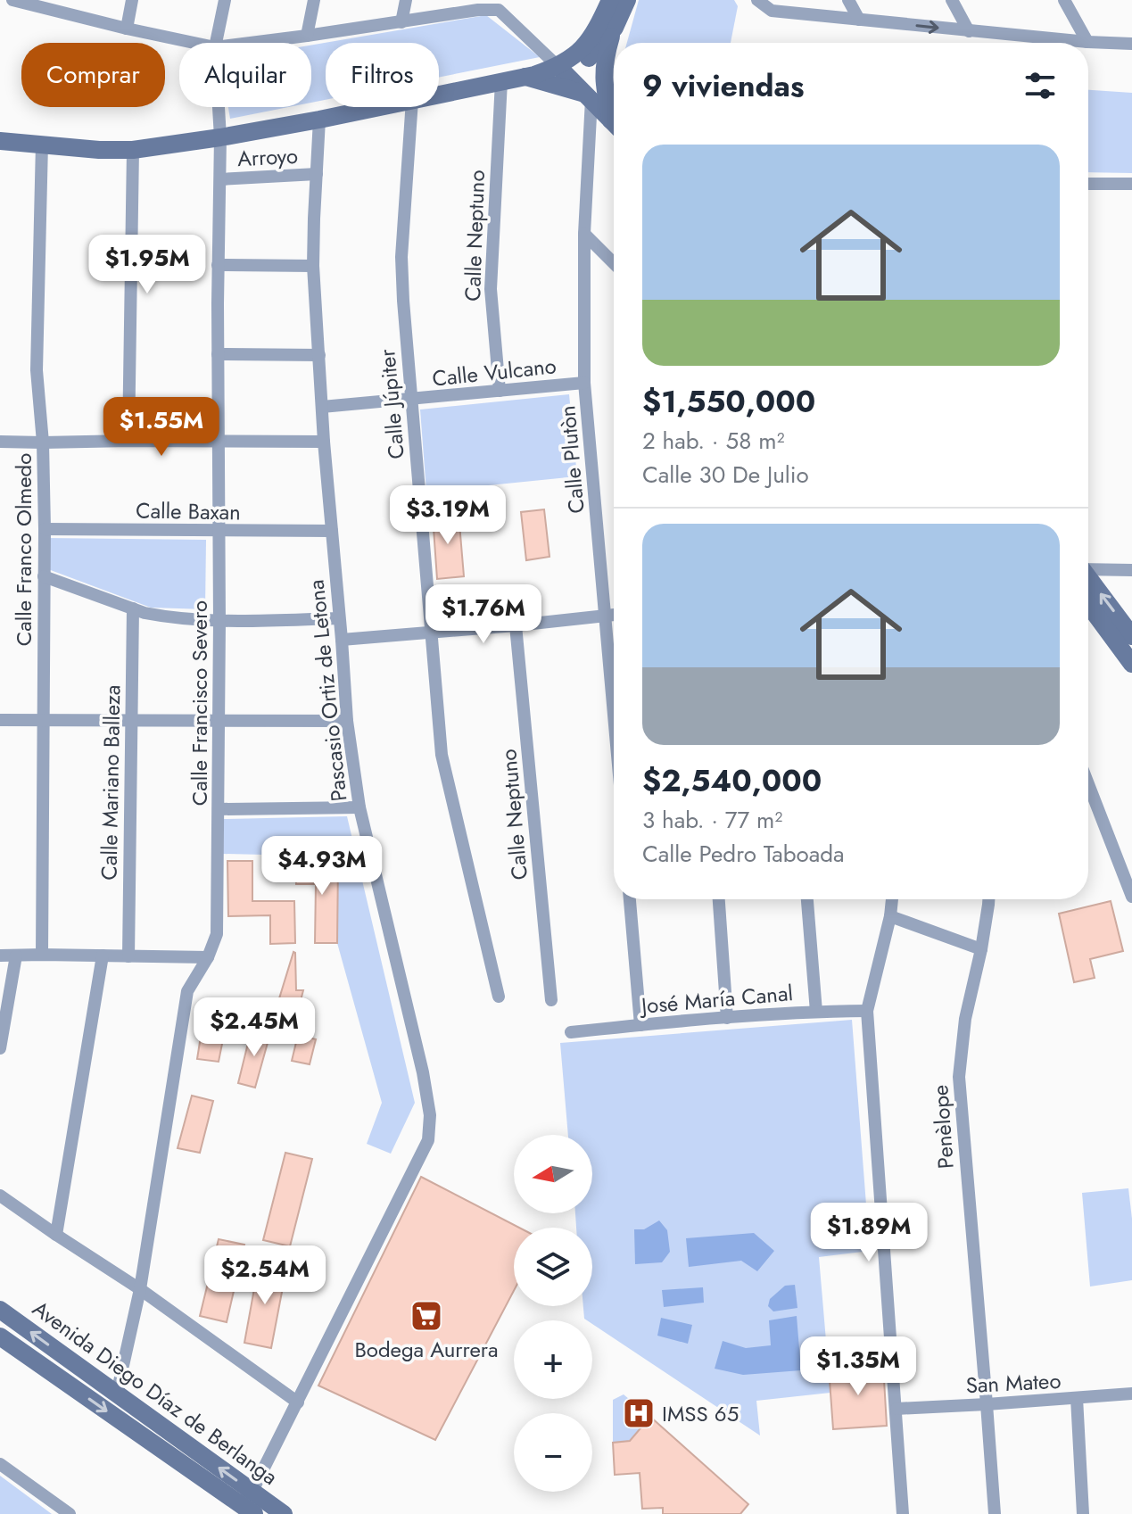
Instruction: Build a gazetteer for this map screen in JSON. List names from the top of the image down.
{
  "streets": {
    "street": [
      "Arroyo",
      "Calle Neptuno",
      "Calle Vulcano",
      "Calle Júpiter",
      "Calle Plutòn",
      "Calle Baxan",
      "Calle Franco Olmedo",
      "Pascasio Ortiz de Letona",
      "Calle Francisco Severo",
      "Calle Mariano Balleza",
      "José María Canal",
      "Penèlope",
      "San Mateo",
      "Avenida Diego Díaz de Berlanga"
    ]
  },
  "crossings": [
    ["Arroyo", "Pascasio Ortiz de Letona"],
    ["Arroyo", "Calle Francisco Severo"],
    ["Calle Neptuno", "Calle Vulcano"],
    ["Calle Vulcano", "Calle Júpiter"],
    ["Calle Vulcano", "Calle Plutòn"],
    ["Calle Vulcano", "Pascasio Ortiz de Letona"],
    ["Calle Baxan", "Calle Franco Olmedo"],
    ["Calle Baxan", "Pascasio Ortiz de Letona"],
    ["Calle Baxan", "Calle Francisco Severo"],
    ["Pascasio Ortiz de Letona", "Avenida Diego Díaz de Berlanga"],
    ["Calle Francisco Severo", "Avenida Diego Díaz de Berlanga"],
    ["Penèlope", "San Mateo"]
  ],
  "places": {
    "supermarket": ["Bodega Aurrera"],
    "hospital": ["IMSS 65"]
  },
  "north": "left",
  "page": {
    "chip": ["Comprar", "Alquilar", "Filtros"],
    "heading": "9 viviendas",
    "list": [
      {
        "name": "$1,550,000",
        "note": "2 hab. · 58 m² · Calle 30 De Julio"
      },
      {
        "name": "$2,540,000",
        "note": "3 hab. · 77 m² · Calle Pedro Taboada"
      }
    ],
    "price": [
      "$1.95M",
      "$1.55M",
      "$3.19M",
      "$1.76M",
      "$4.93M",
      "$2.45M",
      "$1.89M",
      "$2.54M",
      "$1.35M"
    ],
    "map_buttons": ["+", "−"]
  }
}
